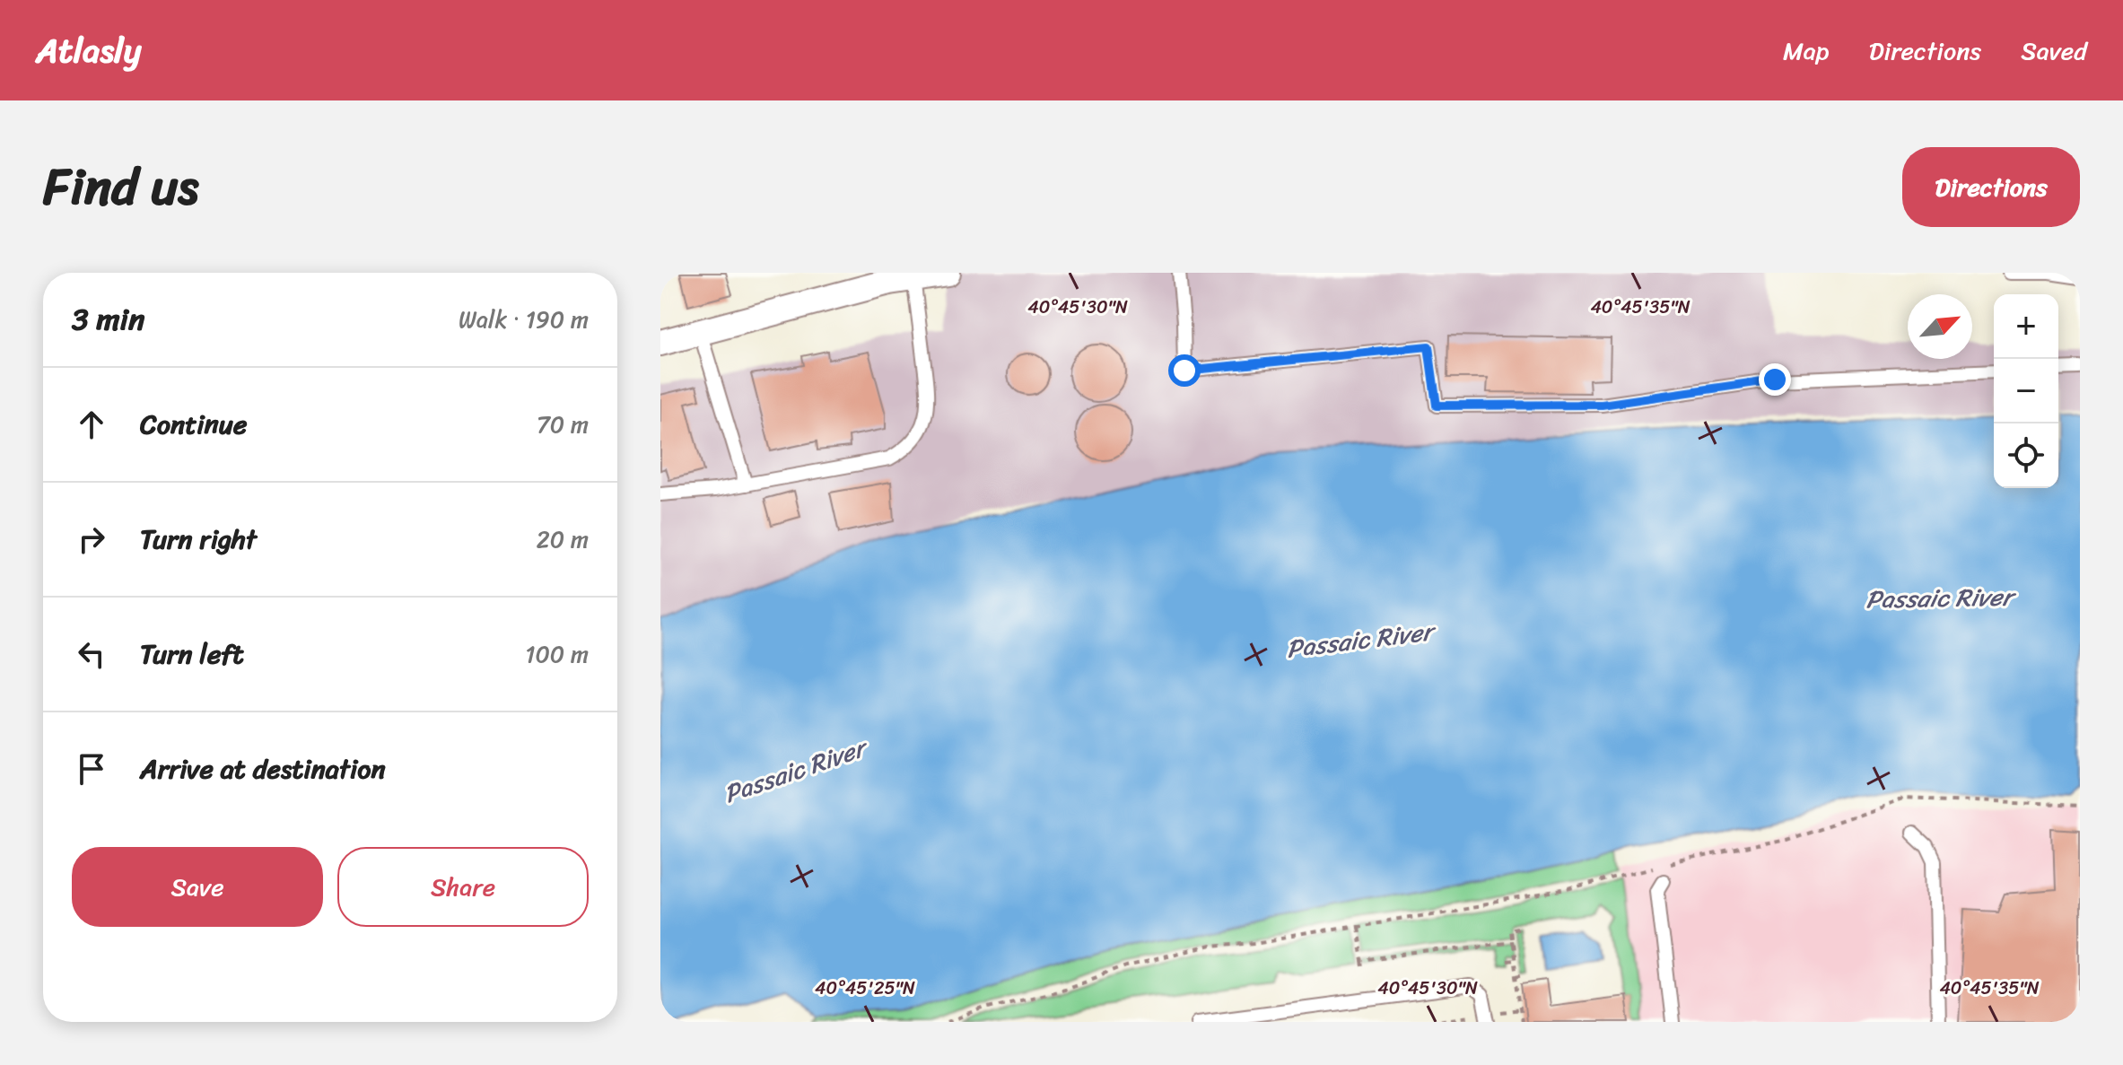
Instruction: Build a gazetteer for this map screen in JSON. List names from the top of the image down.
{
  "water": ["Passaic River"],
  "north": "top right",
  "page": {
    "header": "Atlasly",
    "nav": ["Map", "Directions", "Saved"],
    "title": "Find us",
    "buttons": [
      "Directions",
      ["Save", "Share"]
    ],
    "heading": ["3 min", "Walk · 190 m"],
    "map_buttons": ["+", "−"],
    "list": [
      ["Continue", "70 m"],
      ["Turn right", "20 m"],
      ["Turn left", "100 m"],
      "Arrive at destination"
    ]
  },
  "coordinates": ["40°45'30\"N", "40°45'35\"N", "40°45'25\"N"]
}
